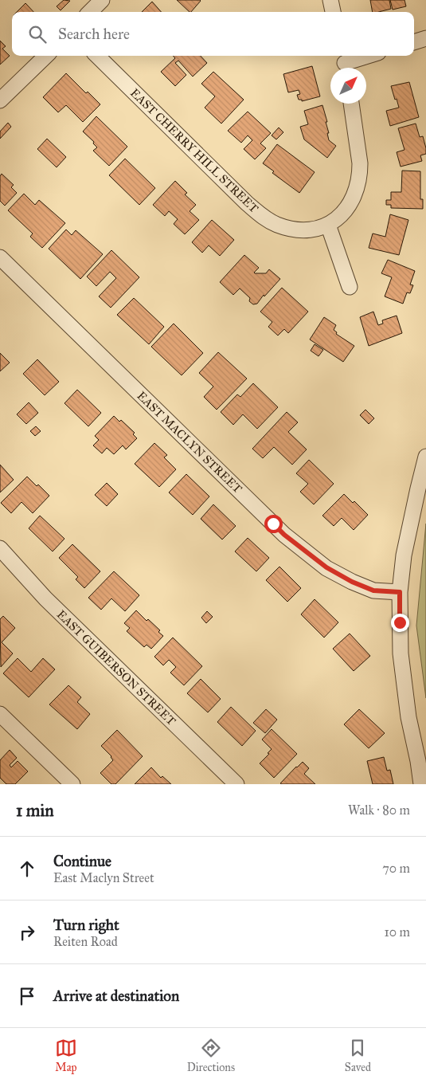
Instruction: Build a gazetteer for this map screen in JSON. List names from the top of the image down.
{
  "streets": {
    "street": ["EAST CHERRY HILL STREET", "EAST MACLYN STREET", "EAST GUIBERSON STREET"]
  },
  "north": "top right",
  "page": {
    "search": "Search here",
    "heading": ["1 min", "Walk · 80 m"],
    "list": [
      ["Continue", "East Maclyn Street", "70 m"],
      ["Turn right", "Reiten Road", "10 m"],
      "Arrive at destination"
    ],
    "nav": ["Map", "Directions", "Saved"]
  }
}
